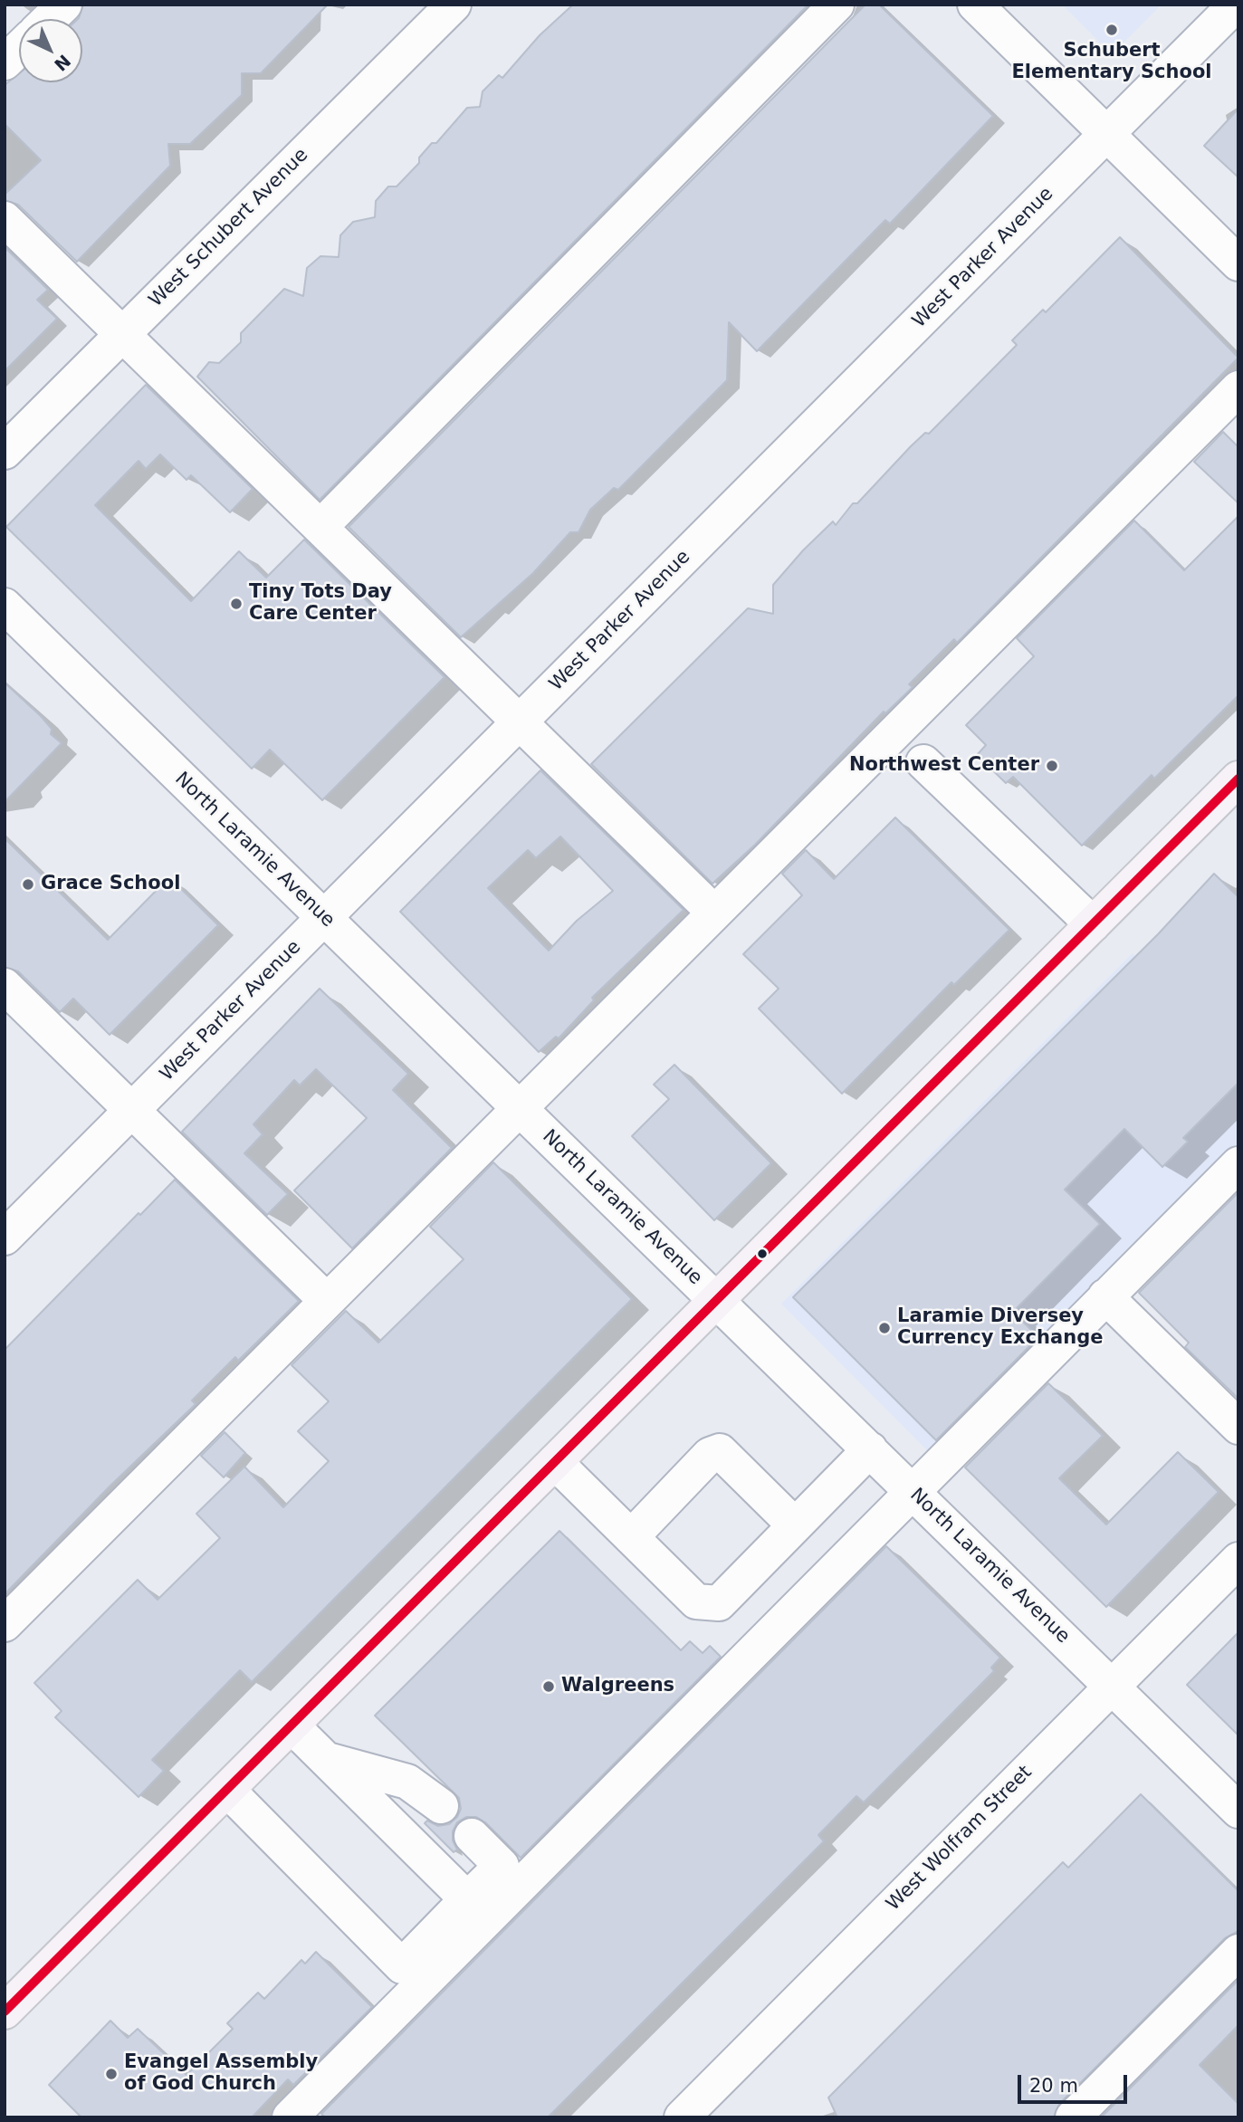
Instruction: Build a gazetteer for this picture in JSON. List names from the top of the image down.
{
  "streets": {
    "street": [
      "West Schubert Avenue",
      "West Parker Avenue",
      "North Laramie Avenue",
      "West Wolfram Street"
    ]
  },
  "crossings": [
    ["West Parker Avenue", "North Laramie Avenue"],
    ["North Laramie Avenue", "West Wolfram Street"]
  ],
  "places": [
    "Schubert Elementary School",
    "Tiny Tots Day Care Center",
    "Northwest Center",
    "Grace School",
    "Laramie Diversey Currency Exchange",
    "Walgreens",
    "Evangel Assembly of God Church"
  ],
  "scale_bar": "20 m",
  "north": "bottom right"
}
